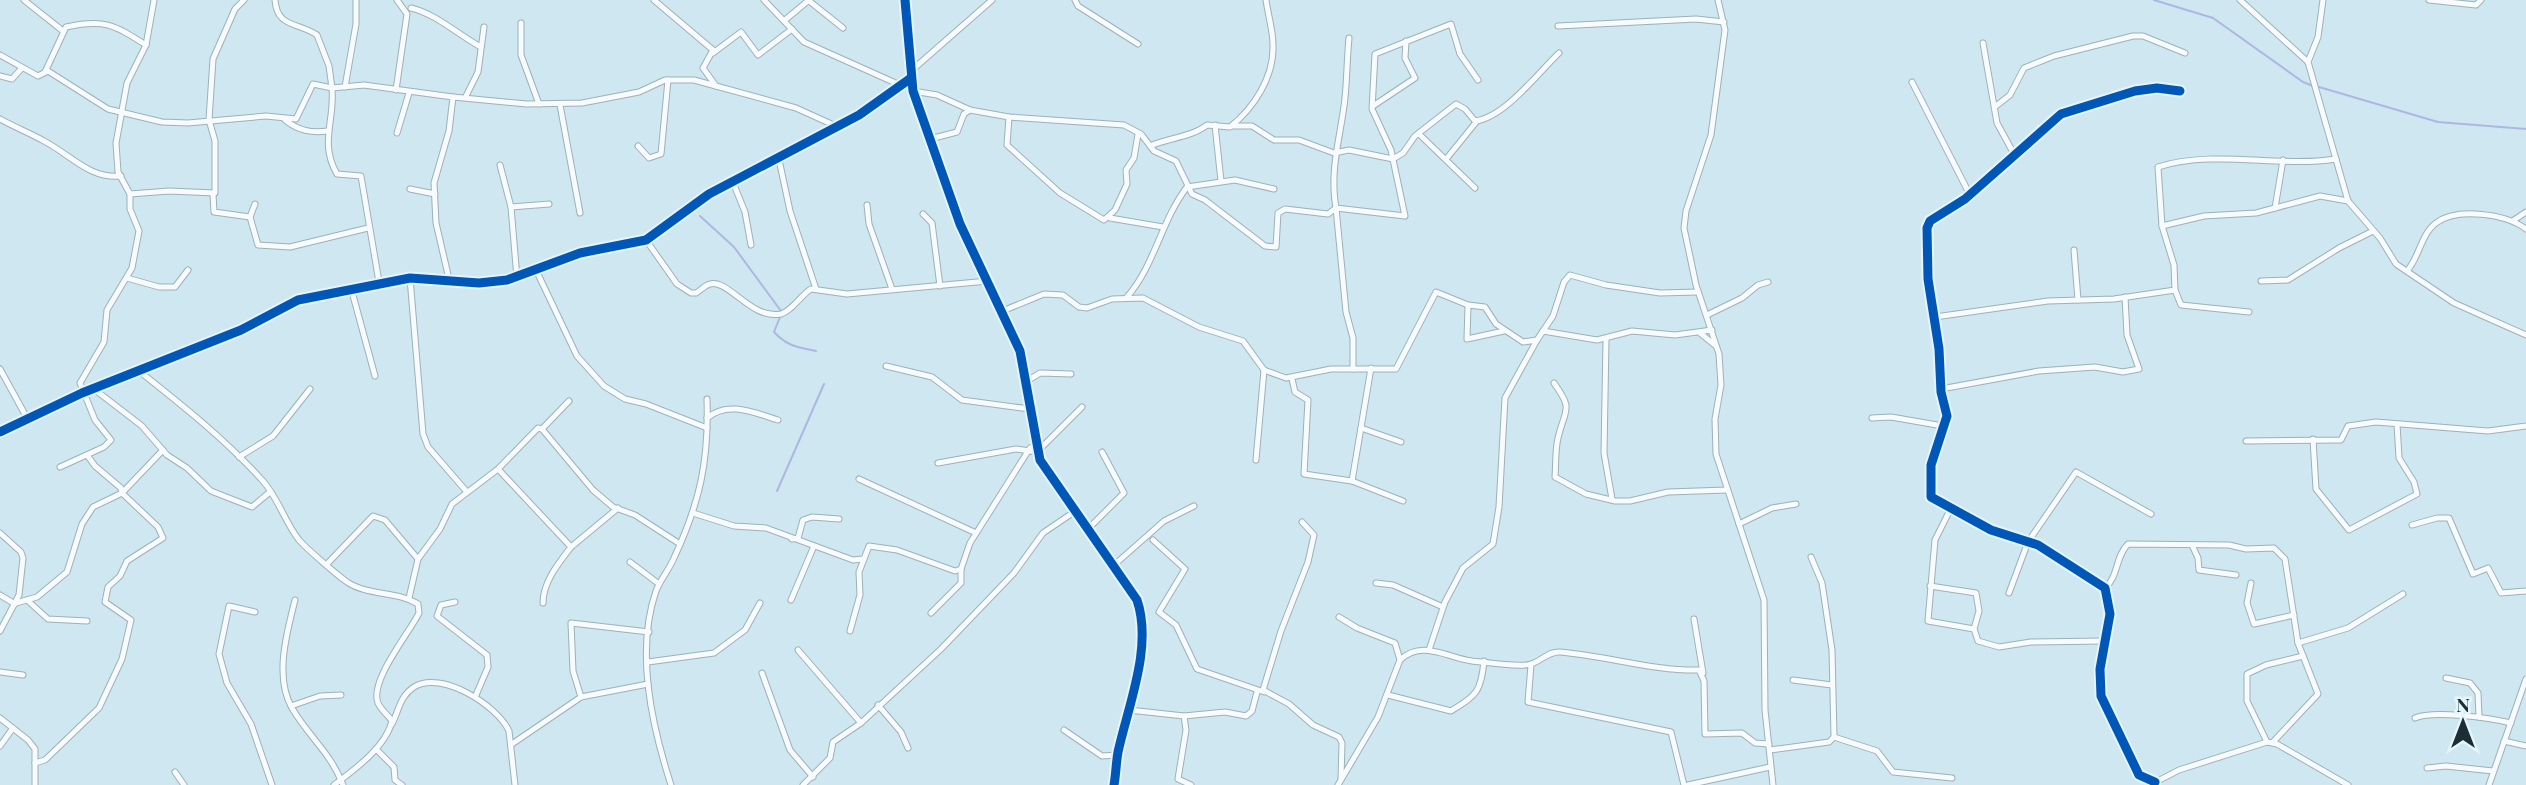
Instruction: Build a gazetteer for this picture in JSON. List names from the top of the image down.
{
  "north": "top"
}
